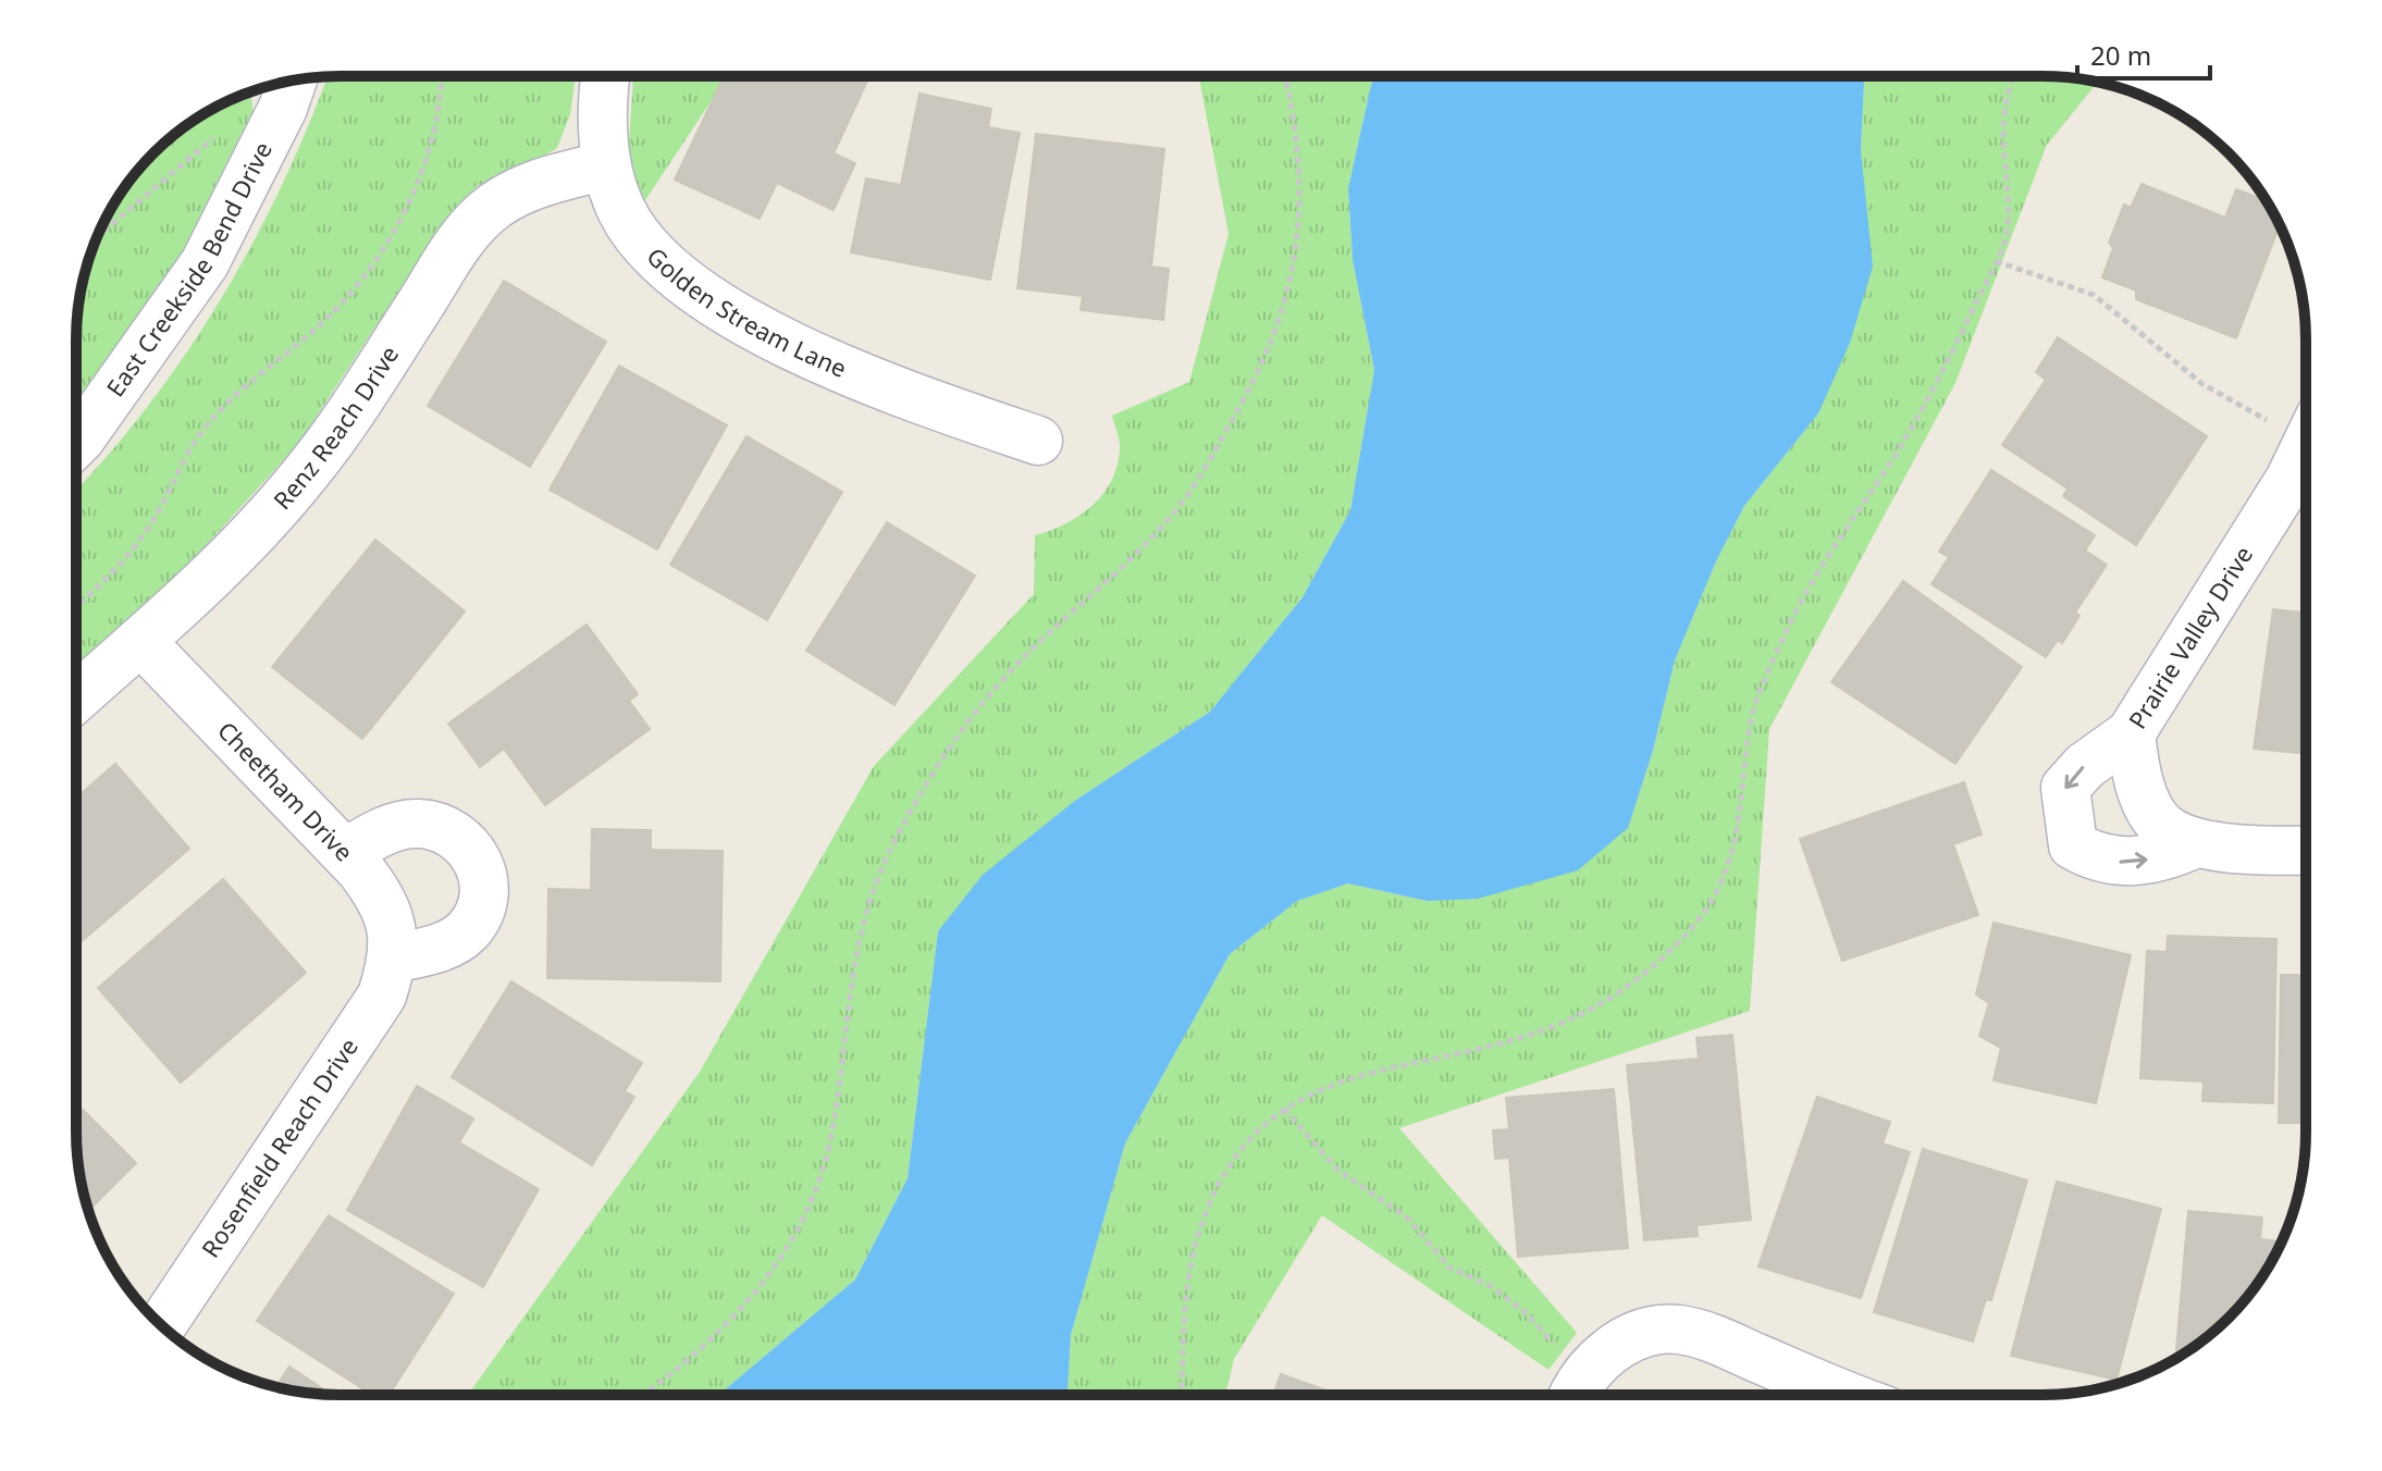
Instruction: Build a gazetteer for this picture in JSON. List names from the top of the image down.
{
  "streets": {
    "street": [
      "East Creekside Bend Drive",
      "Golden Stream Lane",
      "Renz Reach Drive",
      "Prairie Valley Drive",
      "Cheetham Drive",
      "Rosenfield Reach Drive"
    ]
  },
  "crossings": [
    ["Golden Stream Lane", "Renz Reach Drive"],
    ["Renz Reach Drive", "Cheetham Drive"],
    ["Cheetham Drive", "Rosenfield Reach Drive"]
  ],
  "scale_bar": "20 m"
}
